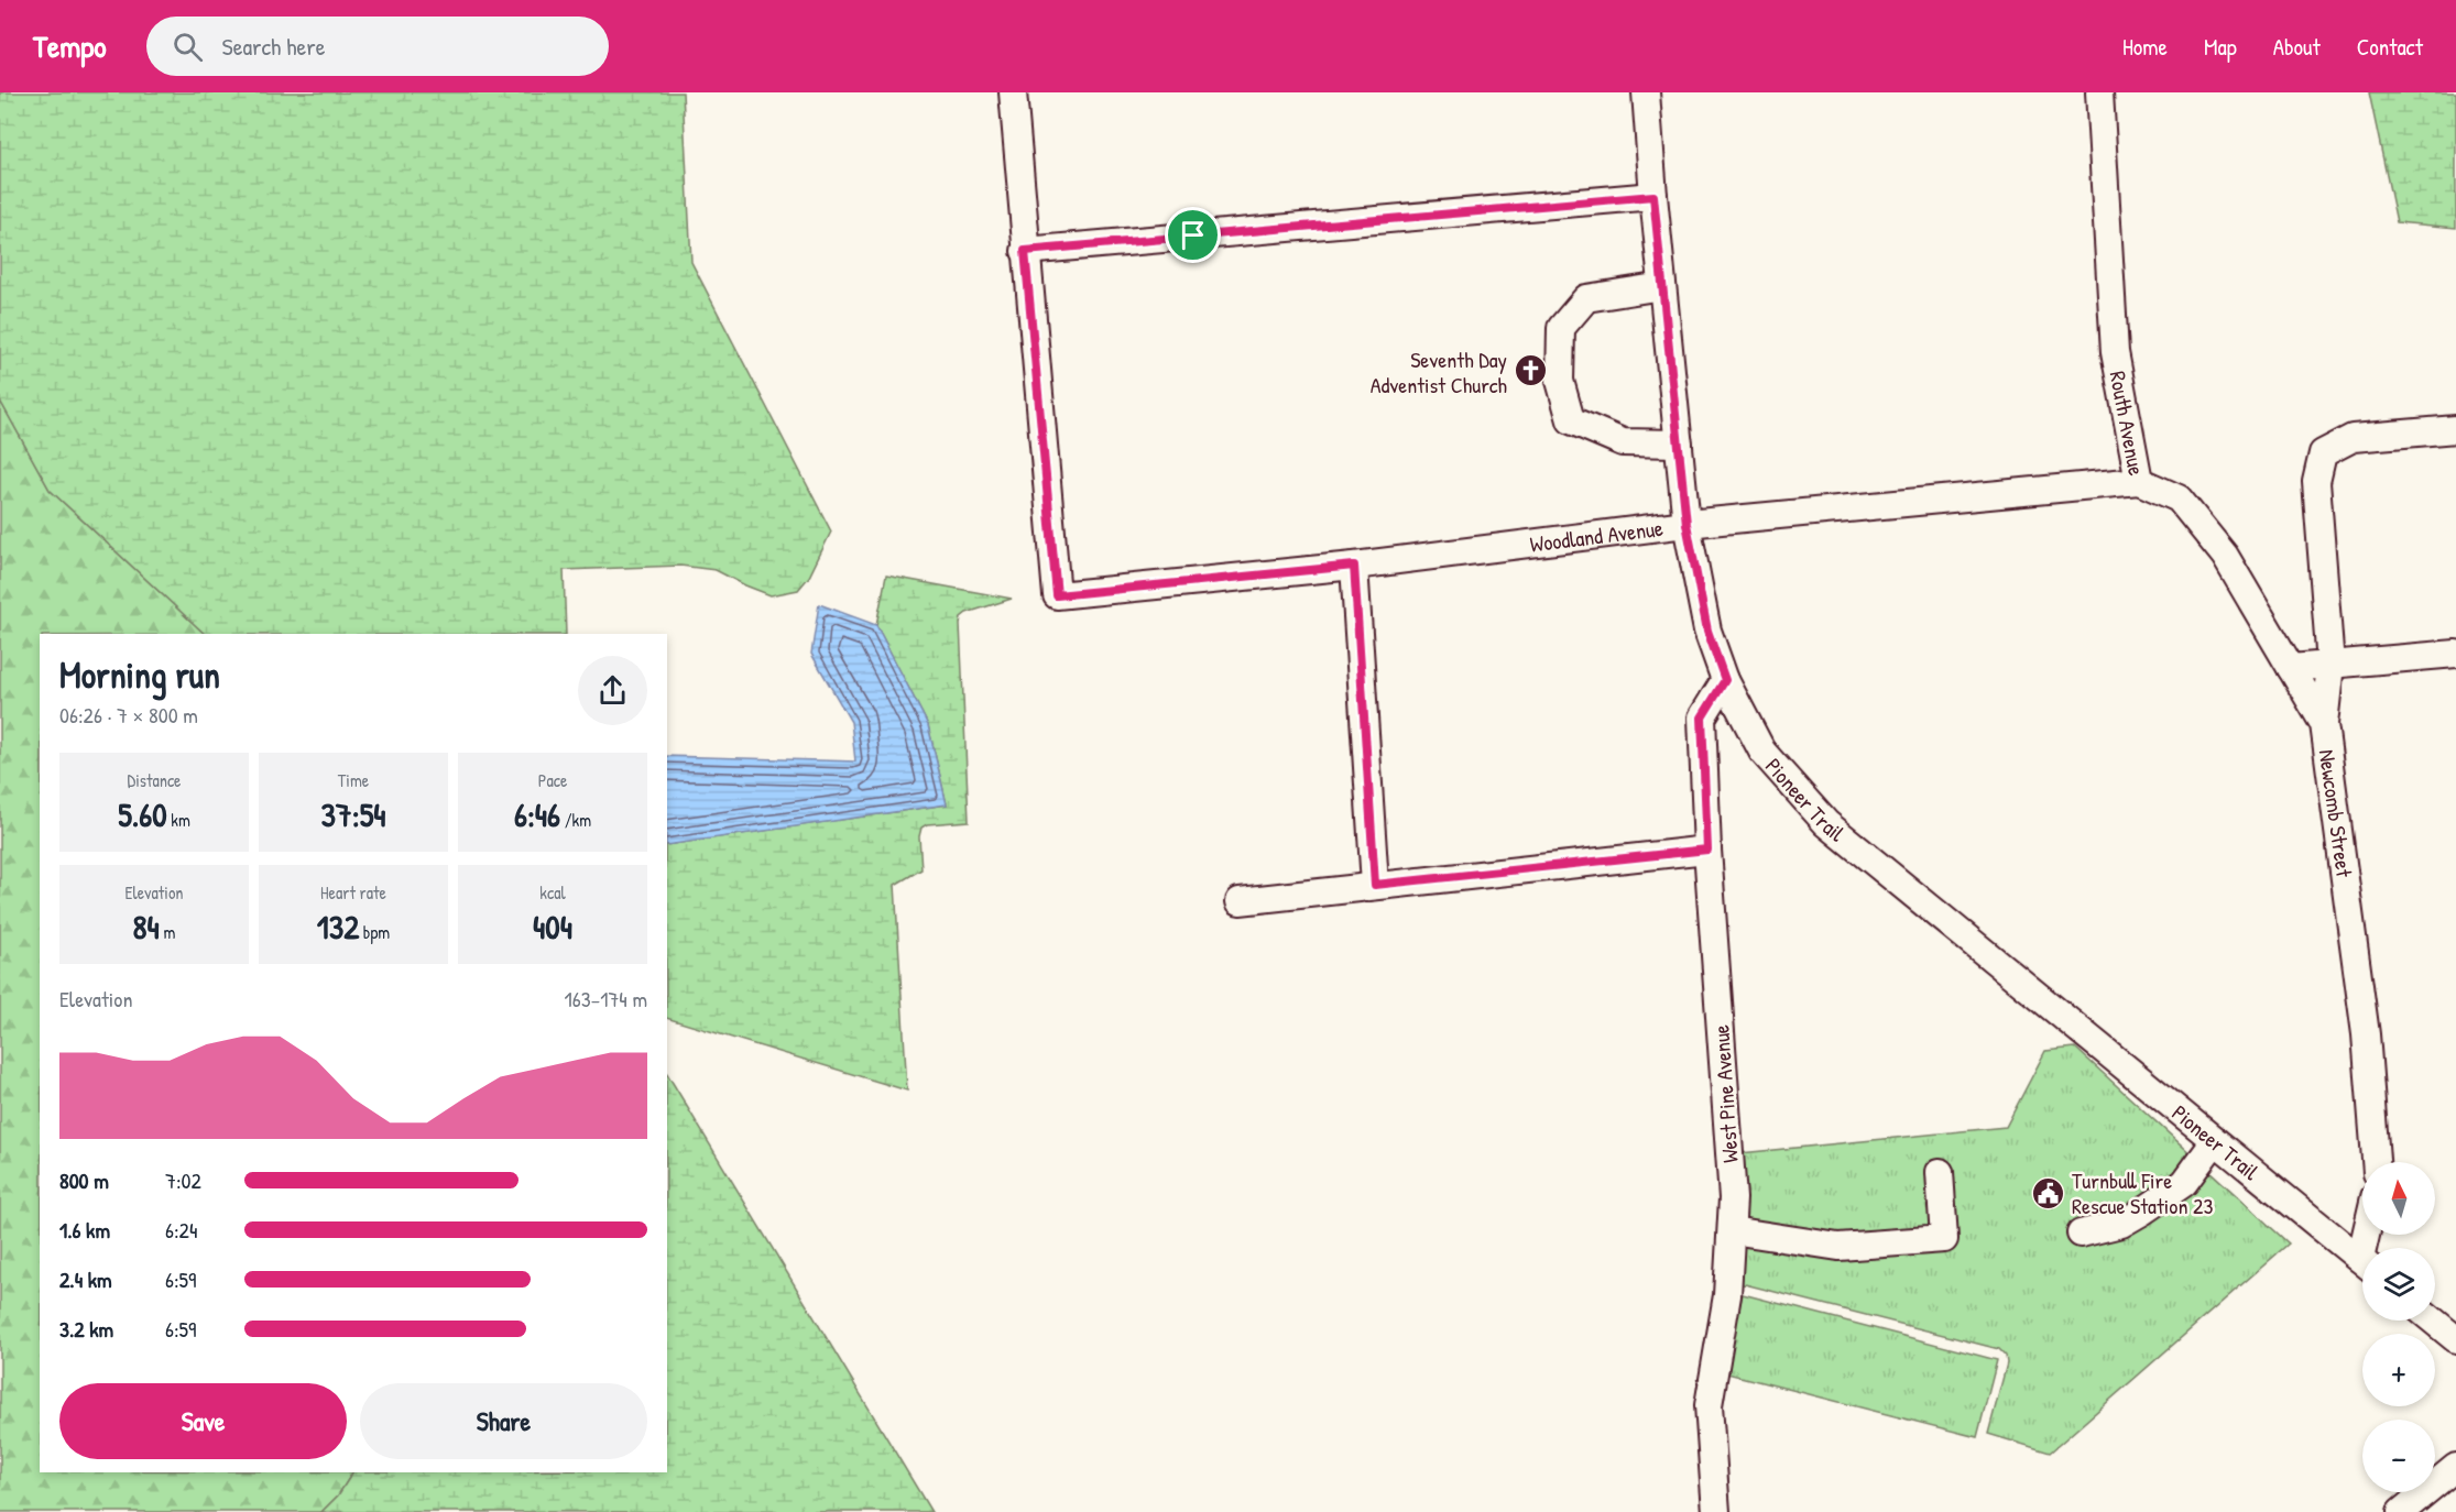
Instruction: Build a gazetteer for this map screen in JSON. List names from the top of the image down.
{
  "streets": {
    "street": [
      "Routh Avenue",
      "Woodland Avenue",
      "Pioneer Trail",
      "Newcomb Street",
      "West Pine Avenue"
    ]
  },
  "crossings": [
    ["Routh Avenue", "Woodland Avenue"],
    ["Routh Avenue", "Newcomb Street"],
    ["Woodland Avenue", "Pioneer Trail"],
    ["Pioneer Trail", "West Pine Avenue"]
  ],
  "places": {
    "church": ["Seventh Day Adventist Church"],
    "public building": ["Turnbull Fire Rescue Station 23"]
  },
  "north": "top",
  "page": {
    "header": "Tempo",
    "search": "Search here",
    "nav": [
      "Home",
      "Map",
      "About",
      "Contact"
    ],
    "heading": ["Morning run", "06:26 · 7 × 800 m"],
    "stats": [
      ["Distance", "5.60 km"],
      ["Time", "37:54"],
      ["Pace", "6:46 /km"],
      ["Elevation", "84 m"],
      ["Heart rate", "132 bpm"],
      ["kcal", "404"]
    ],
    "chart": ["Elevation", "163–174 m"],
    "list": [
      {
        "name": "800 m",
        "note": "7:02"
      },
      {
        "name": "1.6 km",
        "note": "6:24"
      },
      {
        "name": "2.4 km",
        "note": "6:59"
      },
      {
        "name": "3.2 km",
        "note": "6:59"
      }
    ],
    "map_buttons": ["+", "−"],
    "buttons": ["Save", "Share"]
  }
}
